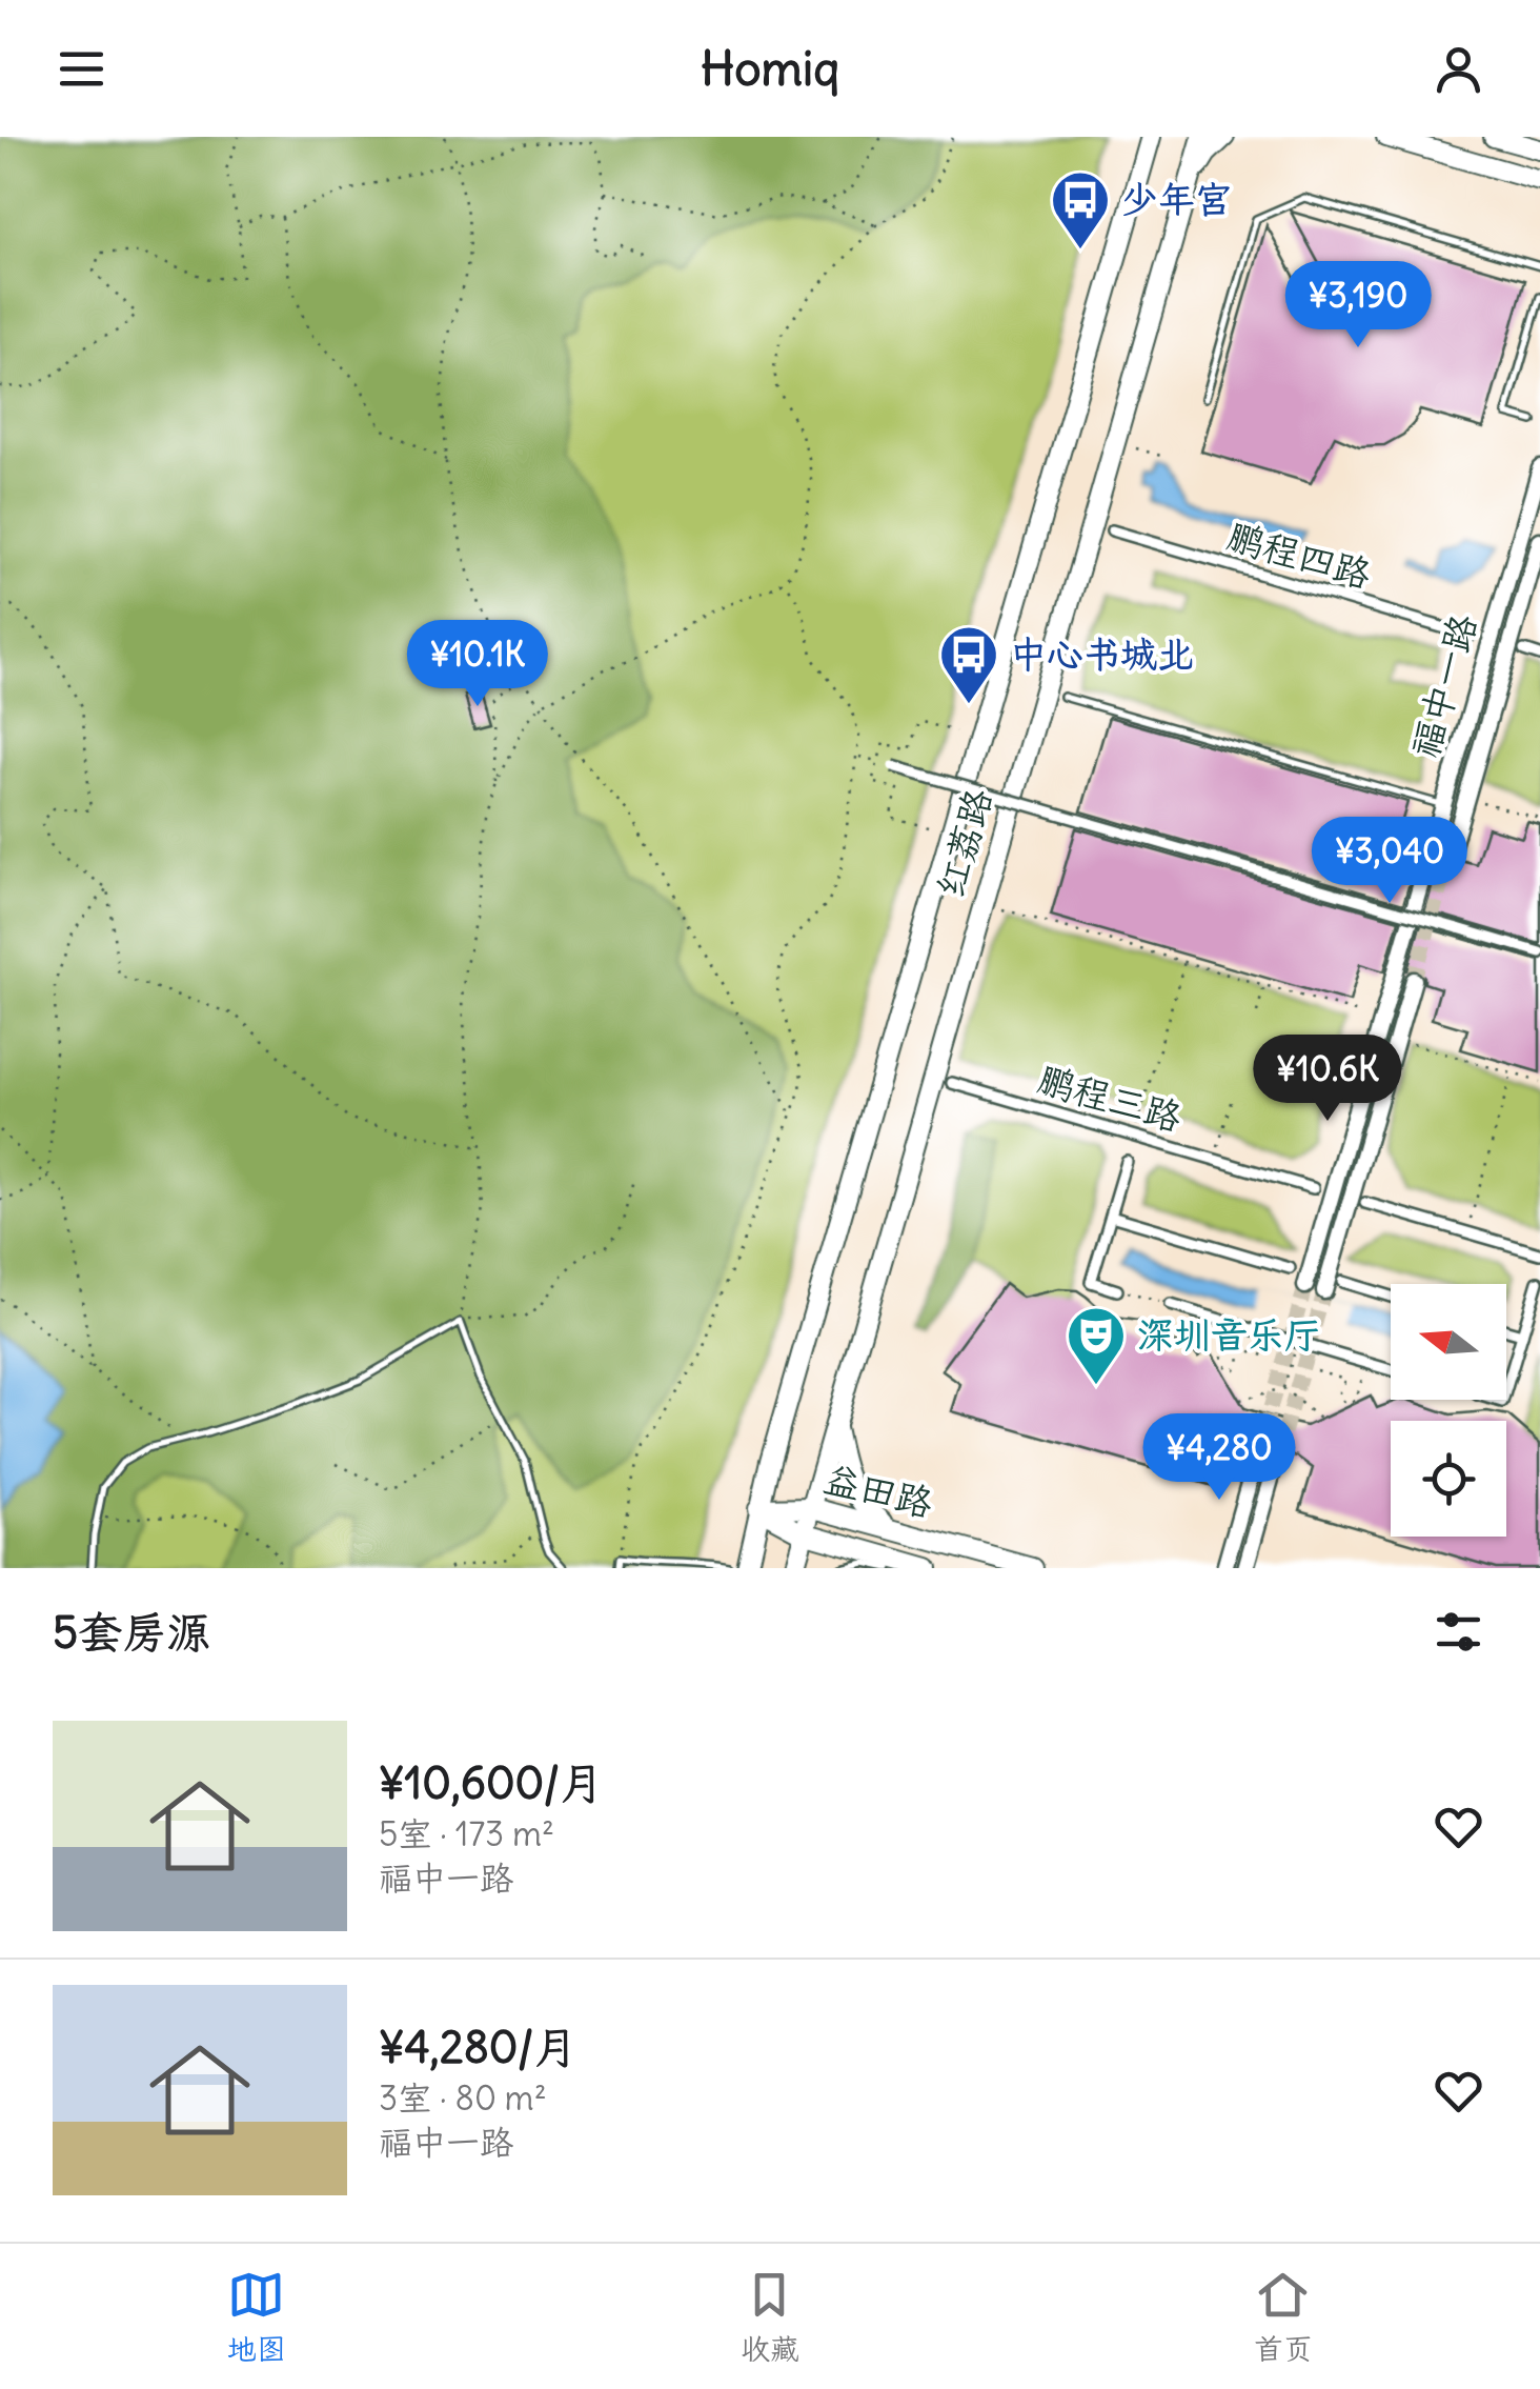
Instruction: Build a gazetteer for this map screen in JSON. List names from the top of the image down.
{
  "streets": {
    "main road": ["红荔路", "益田路"],
    "street": ["鹏程四路", "福中一路", "鹏程三路"]
  },
  "crossings": [
    ["红荔路", "益田路"]
  ],
  "places": {
    "bus stop": ["少年宫", "中心书城北"],
    "theatre": ["深圳音乐厅"]
  },
  "north": "left",
  "page": {
    "header": "Homiq",
    "price": [
      "¥3,190",
      "¥10.1K",
      "¥3,040",
      "¥10.6K",
      "¥4,280"
    ],
    "heading": "5套房源",
    "list": [
      {
        "name": "¥10,600/月",
        "note": "5室 · 173 m² · 福中一路"
      },
      {
        "name": "¥4,280/月",
        "note": "3室 · 80 m² · 福中一路"
      }
    ],
    "tabs": ["地图", "收藏", "首页"]
  }
}
